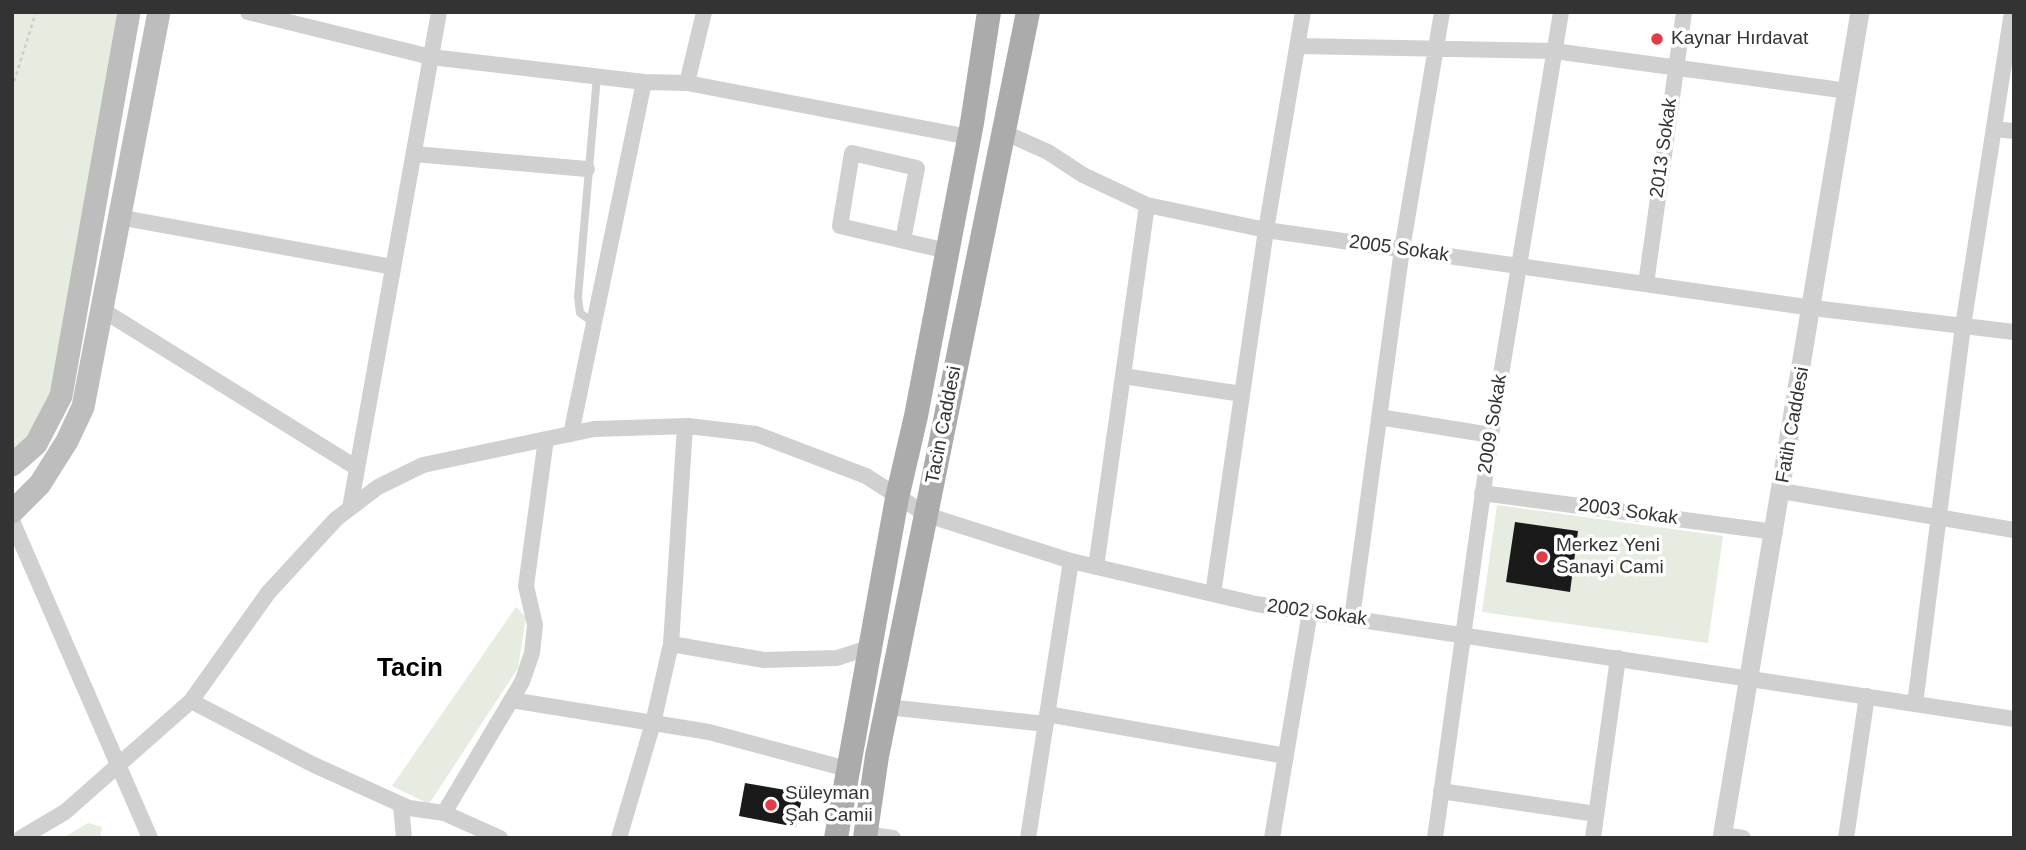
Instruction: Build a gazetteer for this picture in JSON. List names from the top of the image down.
{
  "streets": {
    "main road": ["Tacin Caddesi"],
    "street": [
      "2013 Sokak",
      "2005 Sokak",
      "2009 Sokak",
      "Fatih Caddesi",
      "2003 Sokak",
      "2002 Sokak"
    ]
  },
  "crossings": [
    ["2013 Sokak", "2005 Sokak"],
    ["2005 Sokak", "2009 Sokak"],
    ["2005 Sokak", "Tacin Caddesi"],
    ["2005 Sokak", "Fatih Caddesi"],
    ["2009 Sokak", "2003 Sokak"],
    ["2009 Sokak", "2002 Sokak"],
    ["Tacin Caddesi", "2002 Sokak"],
    ["Fatih Caddesi", "2003 Sokak"],
    ["Fatih Caddesi", "2002 Sokak"]
  ],
  "districts": ["Tacin"],
  "places": ["Kaynar Hırdavat", "Merkez Yeni Sanayi Cami", "Süleyman Şah Camii"]
}
